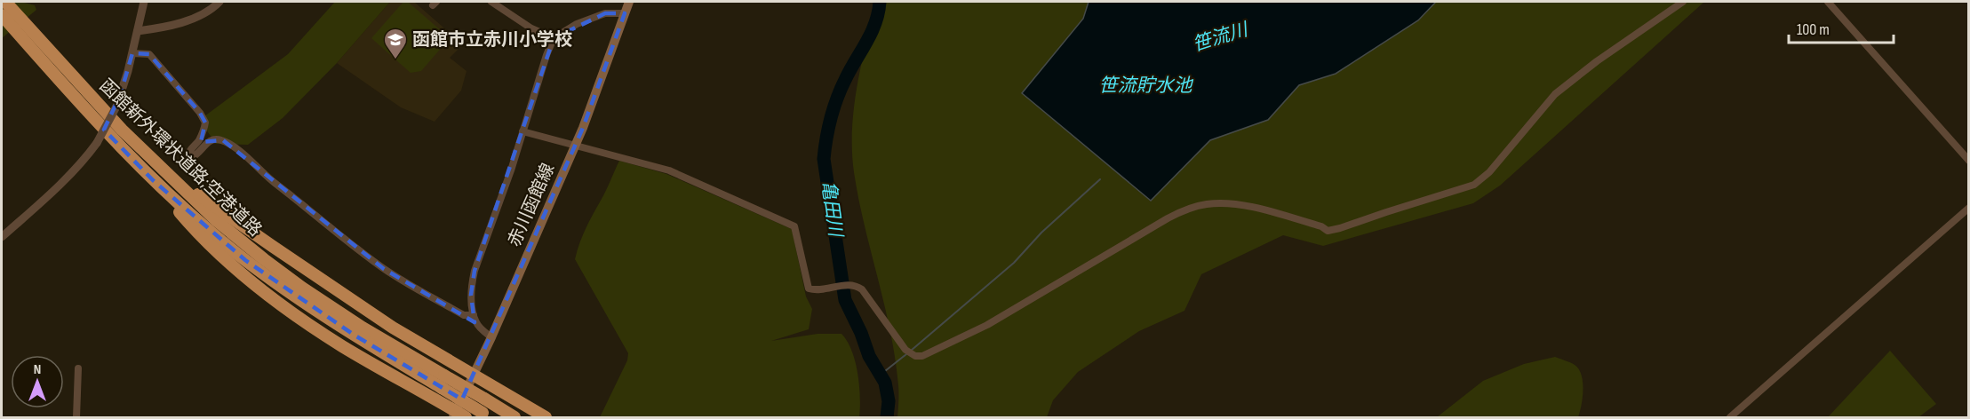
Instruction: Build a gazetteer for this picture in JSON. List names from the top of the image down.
{
  "streets": {
    "highway": ["函館新外環状道路;空港道路"],
    "main road": ["赤川函館線"]
  },
  "water": ["笹流川", "笹流貯水池", "亀田川"],
  "places": {
    "school or university": ["函館市立赤川小学校"]
  },
  "scale_bar": "100 m",
  "north": "top"
}
